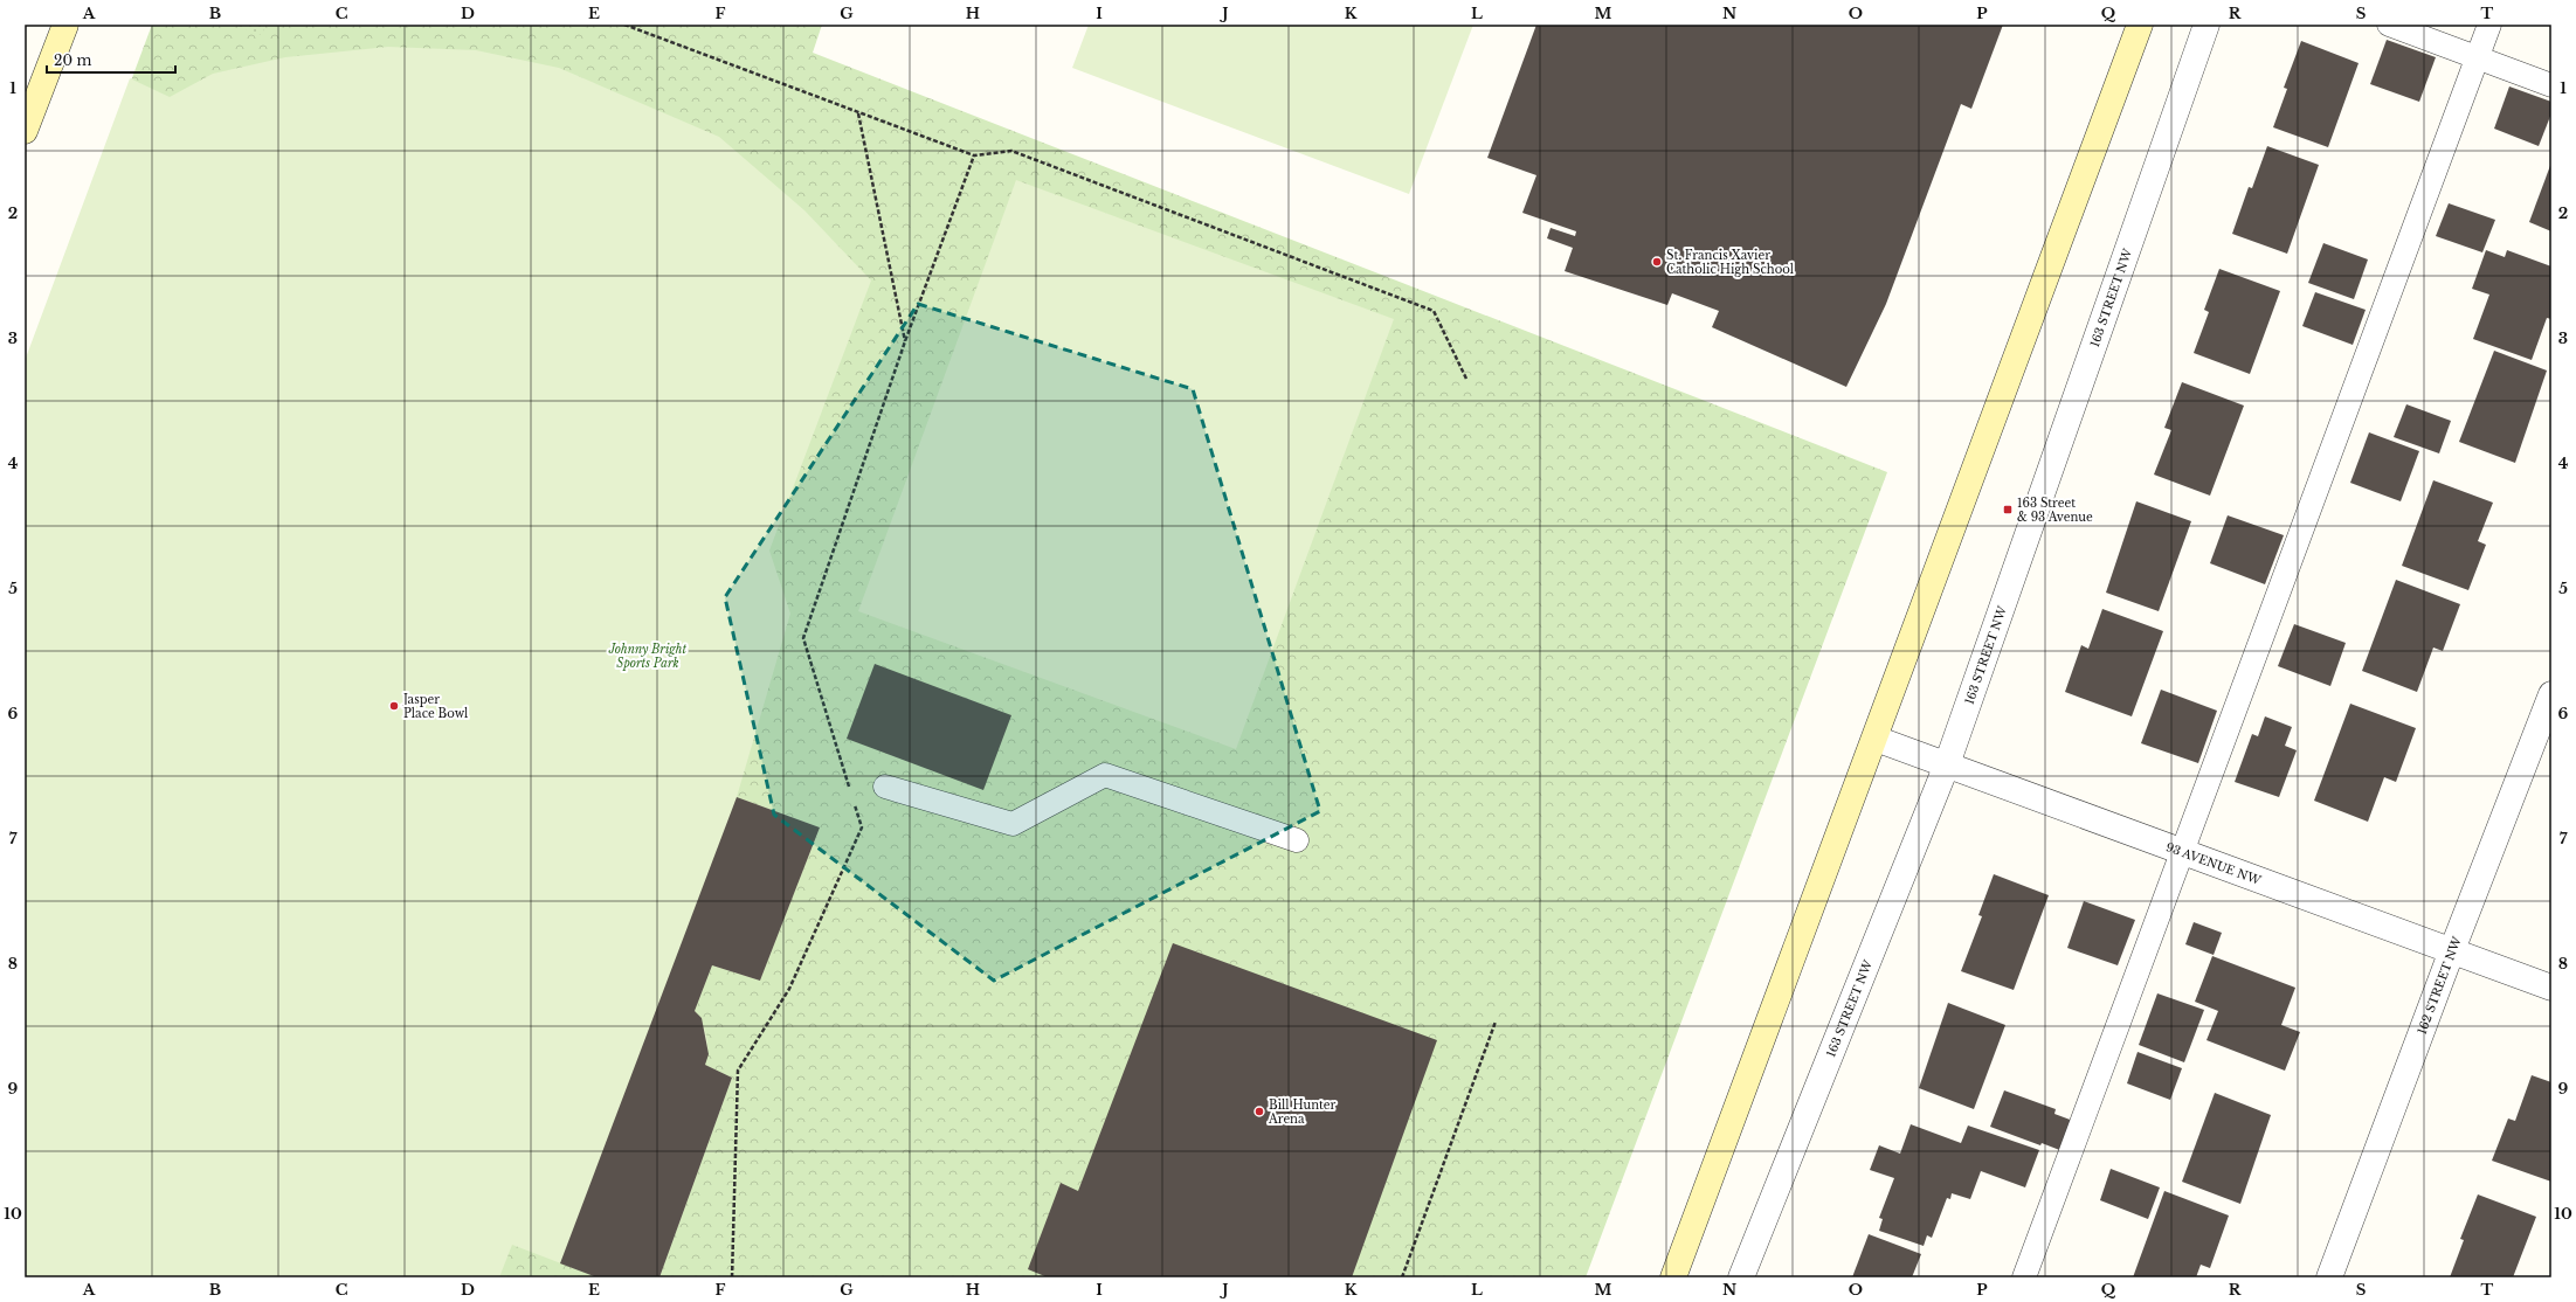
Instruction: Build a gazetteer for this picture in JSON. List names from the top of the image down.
{
  "streets": {
    "street": ["163 STREET NW", "93 AVENUE NW", "162 STREET NW"]
  },
  "crossings": [
    ["163 STREET NW", "93 AVENUE NW"],
    ["93 AVENUE NW", "162 STREET NW"]
  ],
  "parks": ["Johnny Bright Sports Park"],
  "places": {
    "other": ["St. Francis Xavier Catholic High School", "Jasper Place Bowl", "Bill Hunter Arena"],
    "transit": ["163 Street & 93 Avenue"]
  },
  "scale_bar": "20 m",
  "grid": {
    "columns": [
      "A",
      "B",
      "C",
      "D",
      "E",
      "F",
      "G",
      "H",
      "I",
      "J",
      "K",
      "L",
      "M",
      "N",
      "O",
      "P",
      "Q",
      "R",
      "S",
      "T"
    ],
    "rows": [
      "1",
      "2",
      "3",
      "4",
      "5",
      "6",
      "7",
      "8",
      "9",
      "10"
    ]
  }
}
